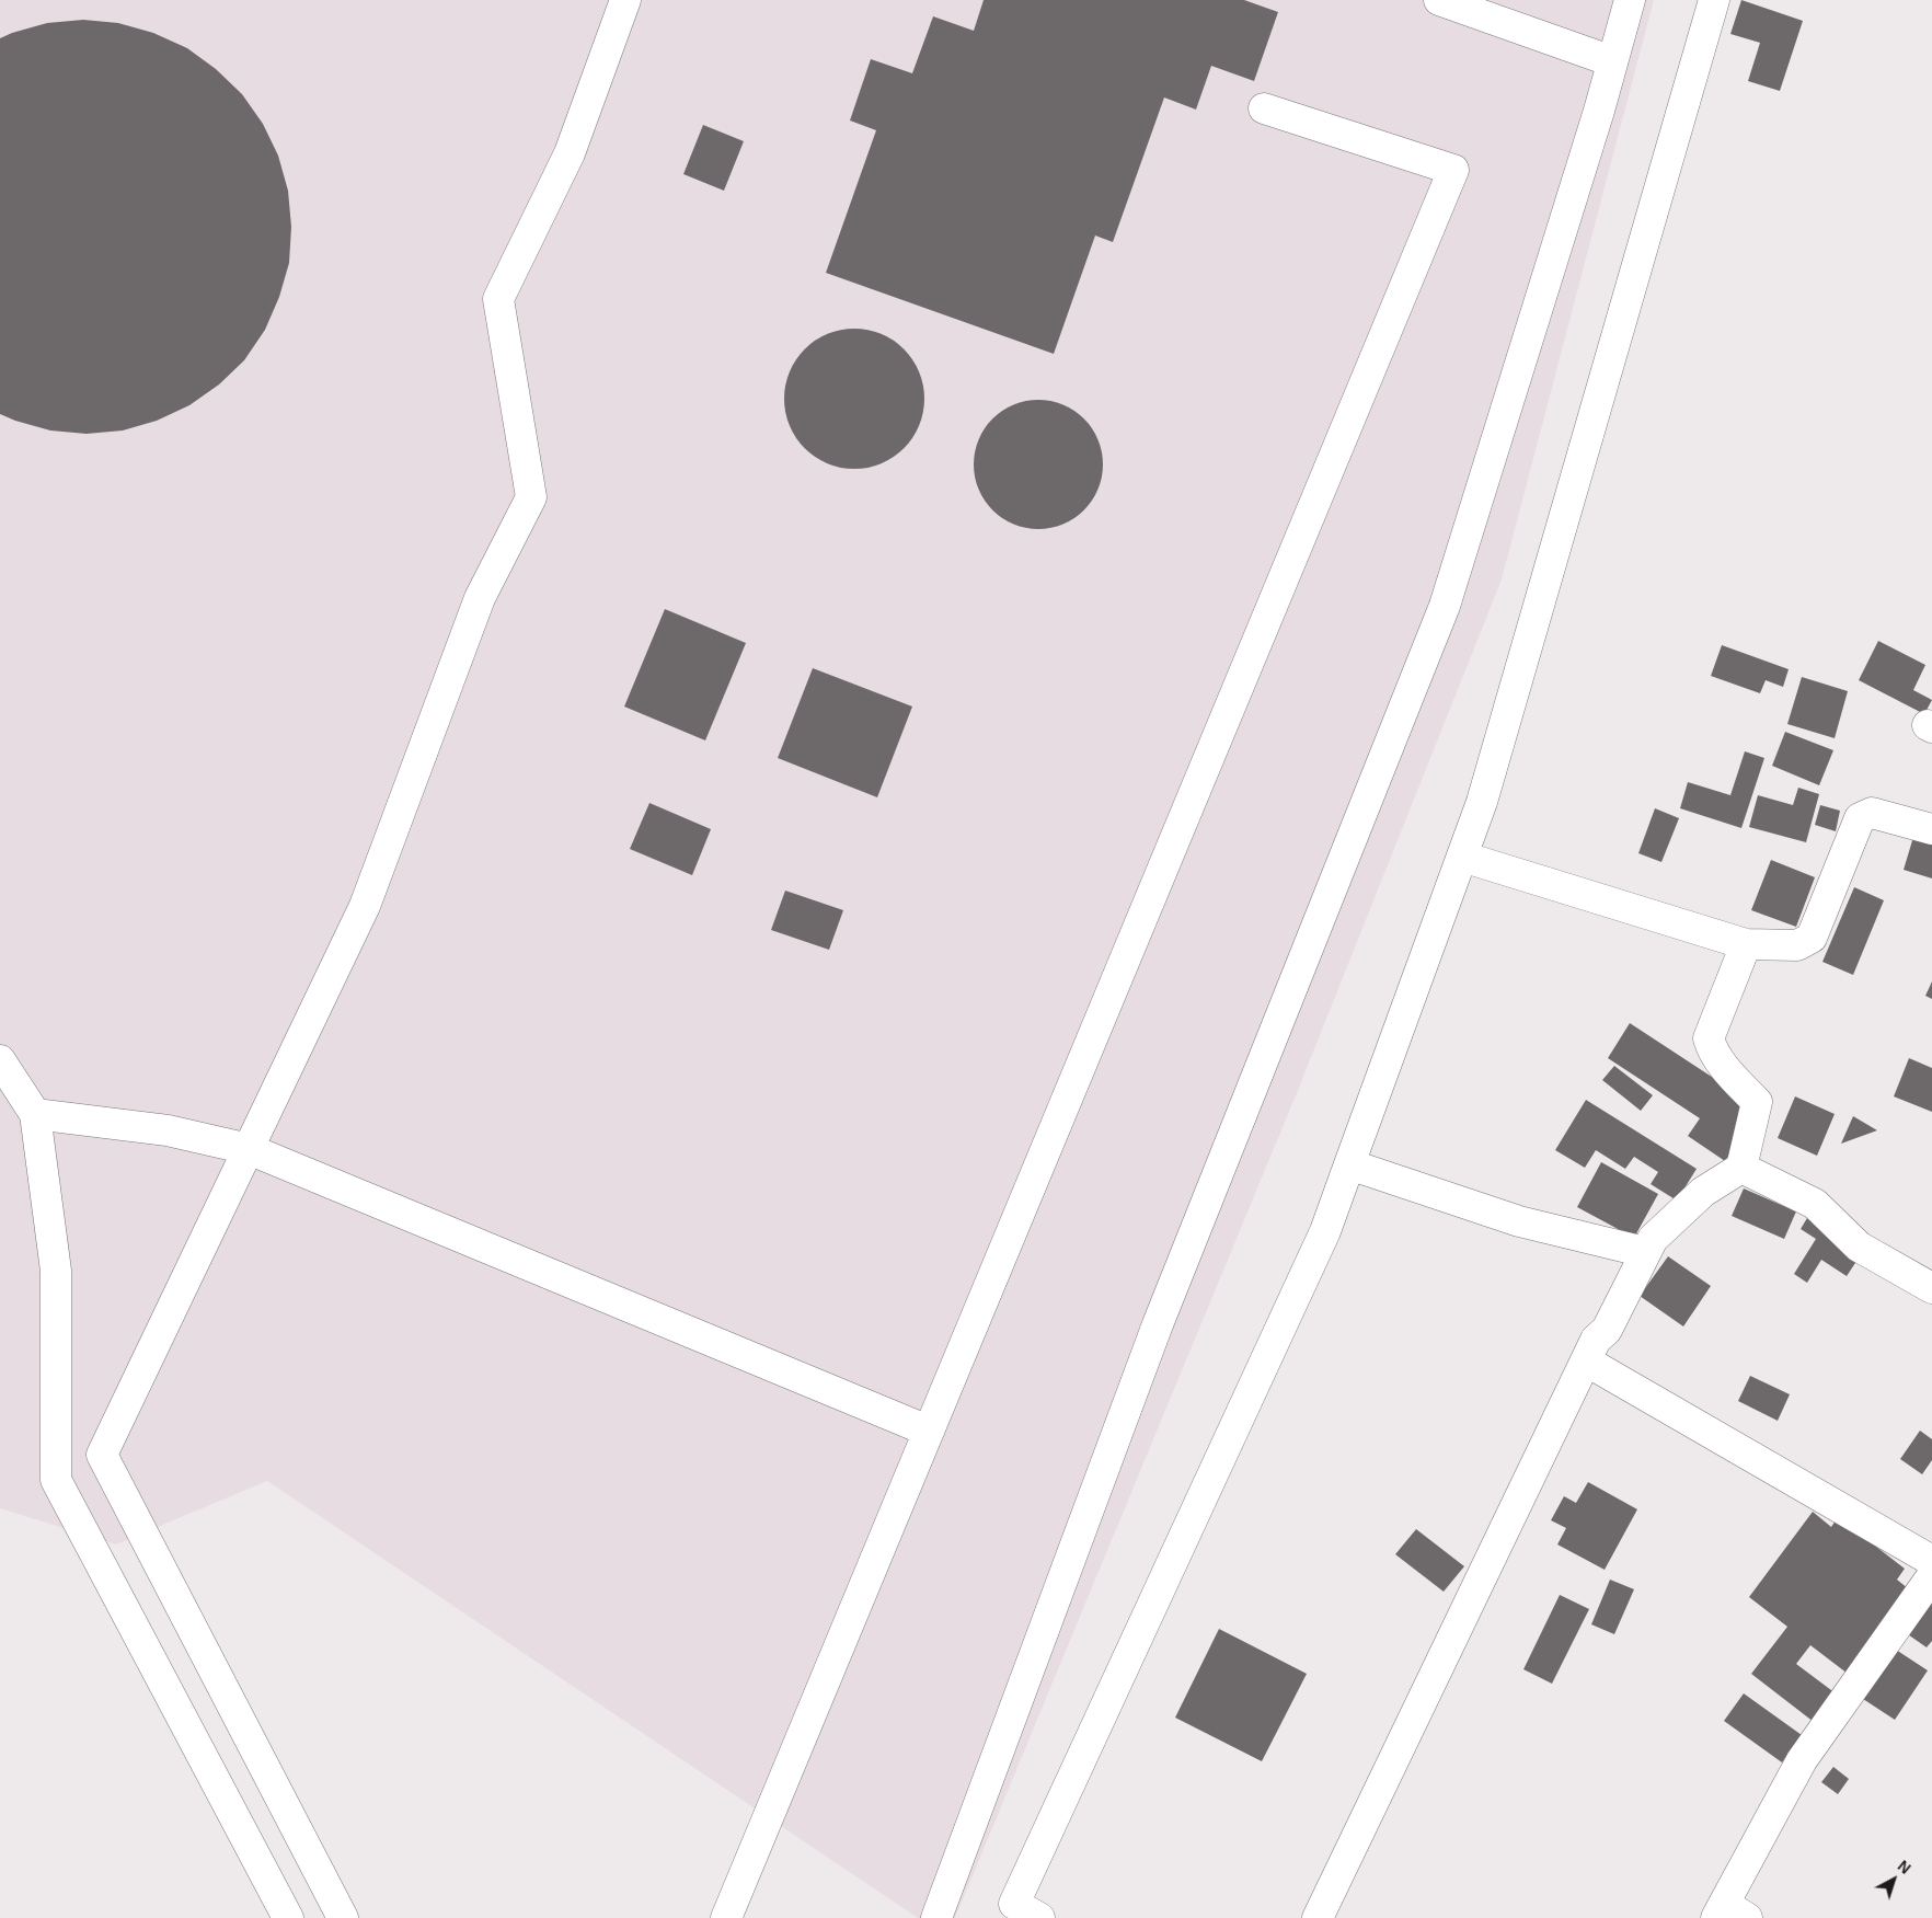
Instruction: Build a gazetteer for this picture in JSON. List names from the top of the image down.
{
  "north": "top right"
}
